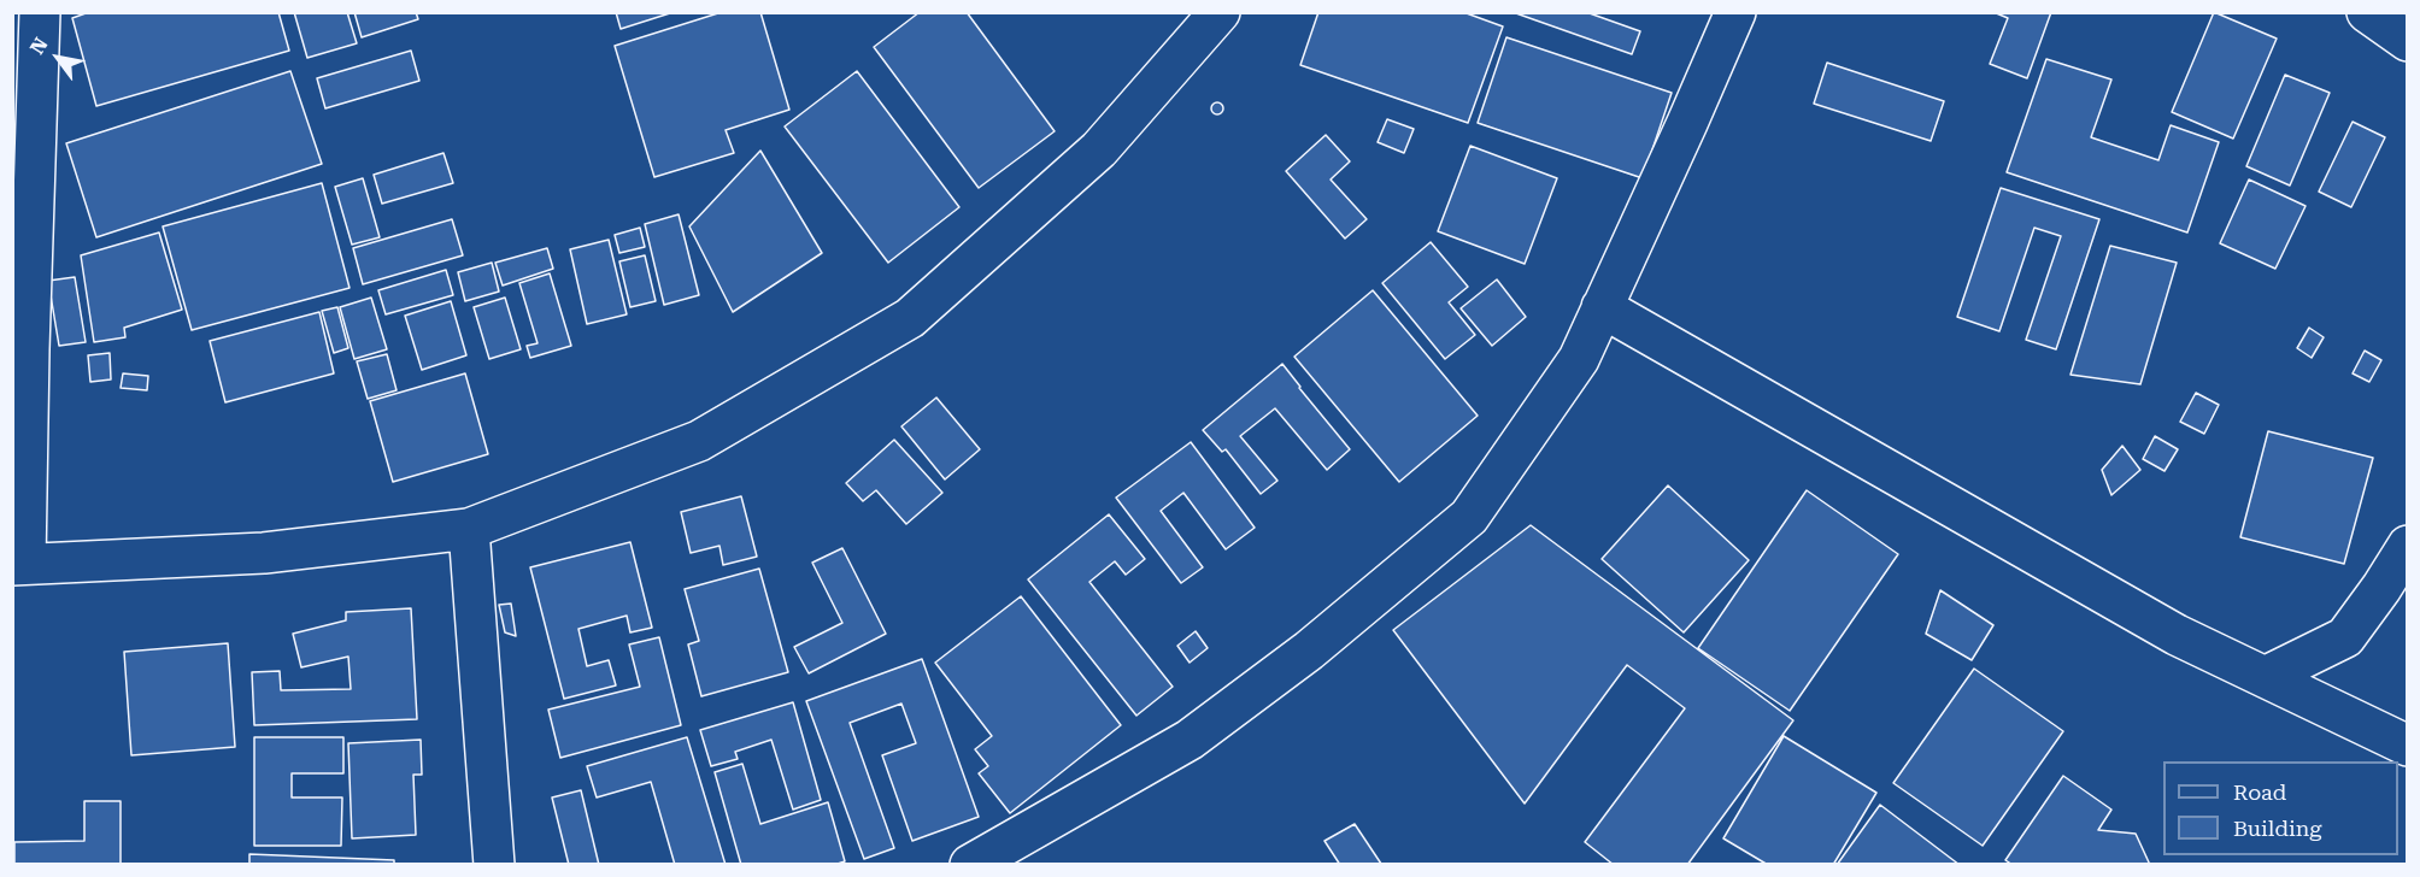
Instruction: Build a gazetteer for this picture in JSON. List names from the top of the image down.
{
  "legend": ["Road", "Building"],
  "north": "top left"
}
